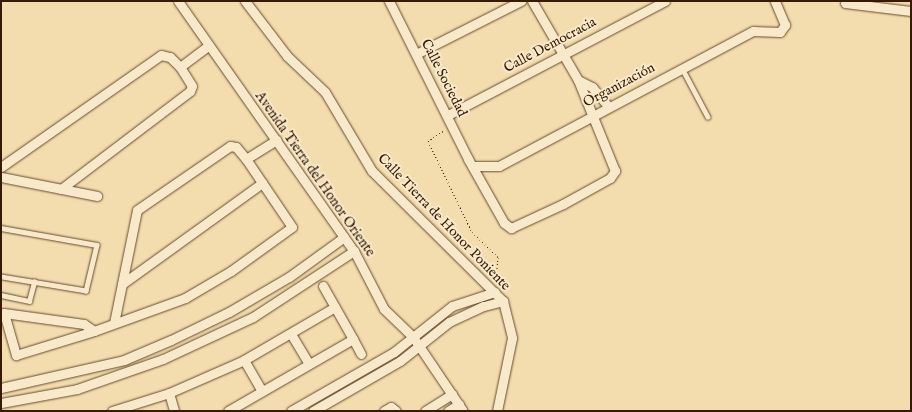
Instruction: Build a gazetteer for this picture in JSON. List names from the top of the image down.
{
  "streets": {
    "street": [
      "Calle Democracia",
      "Calle Sociedad",
      "Organización",
      "Avenida Tierra del Honor Oriente",
      "Calle Tierra de Honor Poniente"
    ]
  },
  "crossings": [
    ["Calle Democracia", "Calle Sociedad"],
    ["Calle Sociedad", "Organización"]
  ]
}
